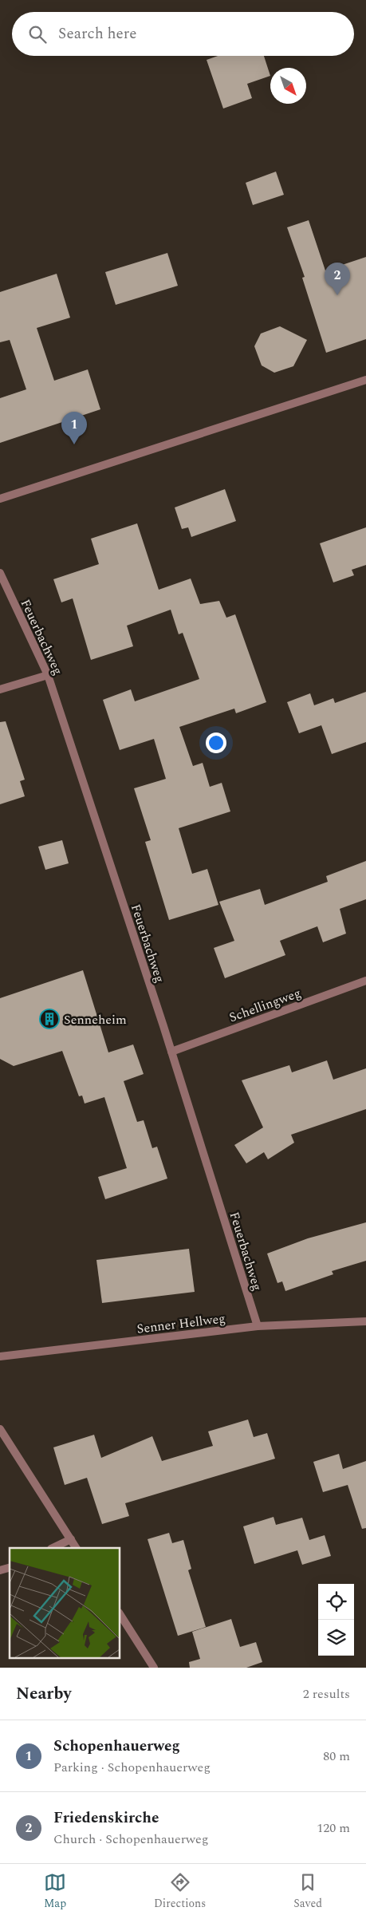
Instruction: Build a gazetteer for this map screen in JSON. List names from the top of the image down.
{
  "streets": {
    "street": ["Feuerbachweg", "Schellingweg", "Senner Hellweg"]
  },
  "crossings": [
    ["Feuerbachweg", "Schellingweg"],
    ["Feuerbachweg", "Senner Hellweg"]
  ],
  "places": {
    "building": ["Senneheim"]
  },
  "north": "bottom right",
  "page": {
    "search": "Search here",
    "pins": ["2", "1"],
    "heading": ["Nearby", "2 results"],
    "list": [
      {
        "mark": "1",
        "name": "Schopenhauerweg",
        "note": "Parking · Schopenhauerweg",
        "value": "80 m"
      },
      {
        "mark": "2",
        "name": "Friedenskirche",
        "note": "Church · Schopenhauerweg",
        "value": "120 m"
      }
    ],
    "nav": ["Map", "Directions", "Saved"]
  }
}
